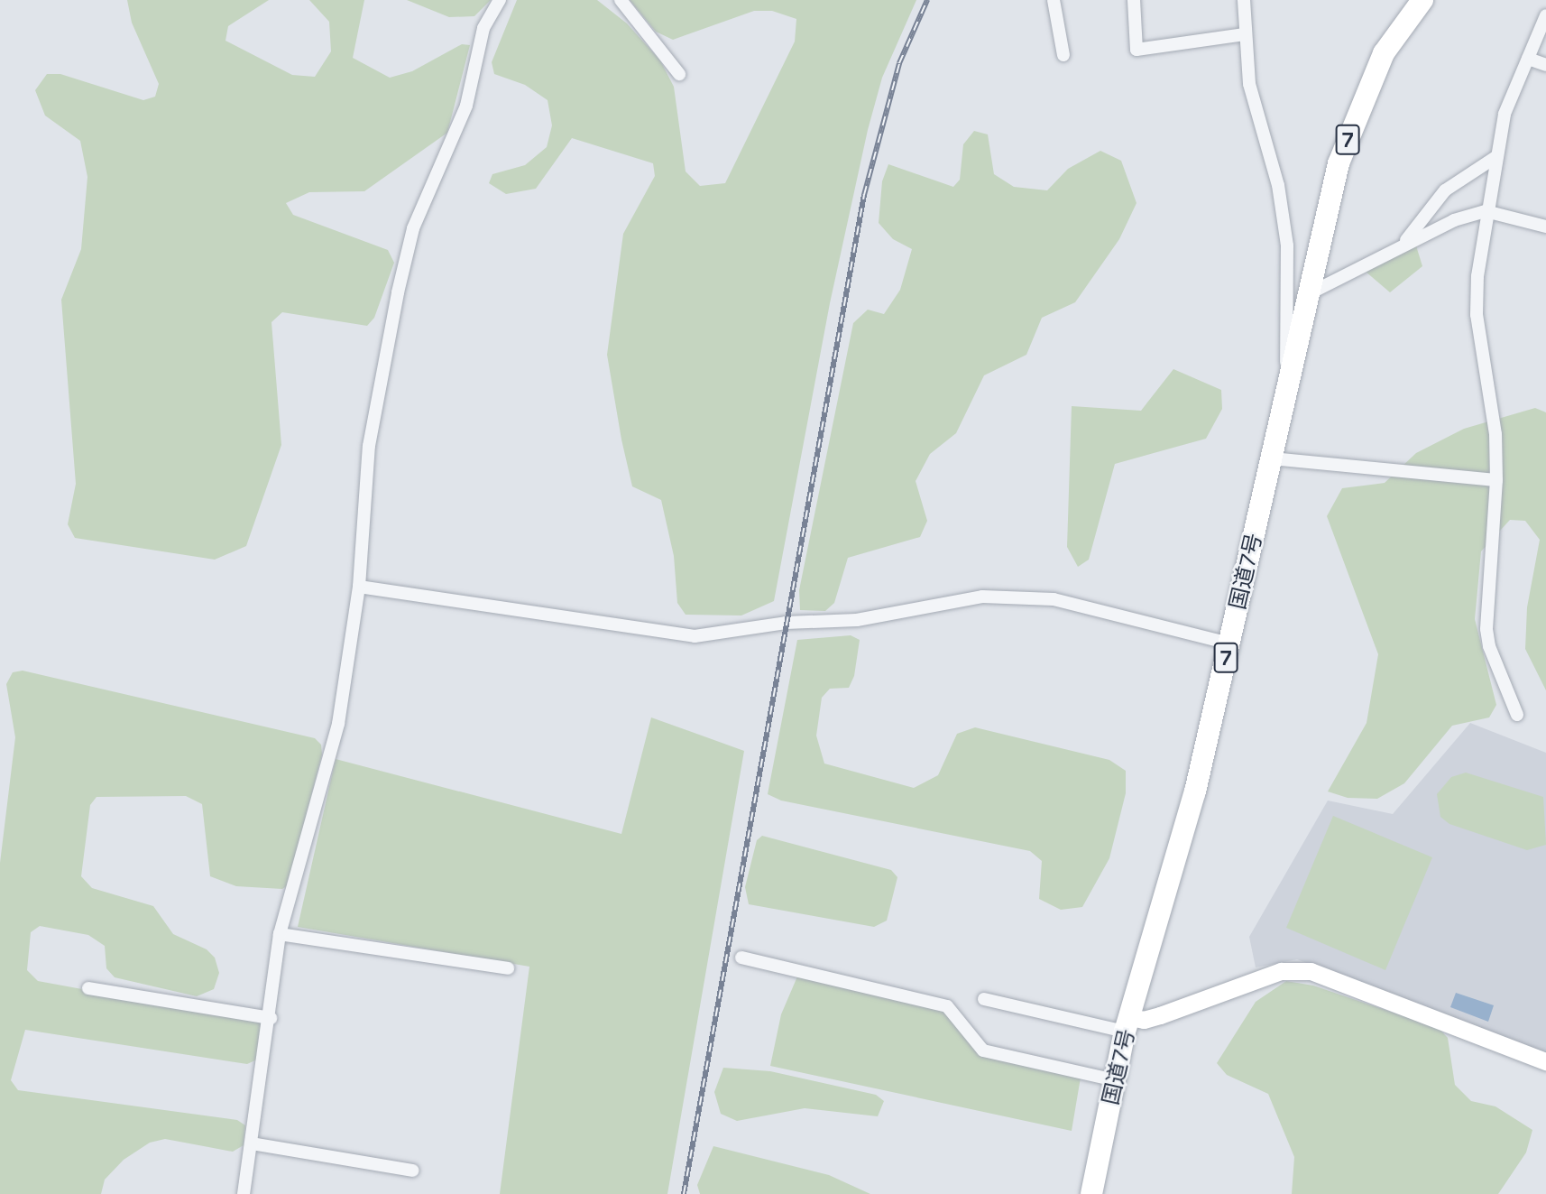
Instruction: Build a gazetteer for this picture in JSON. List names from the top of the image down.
{
  "streets": {
    "highway": ["7", "国道7号"]
  }
}
